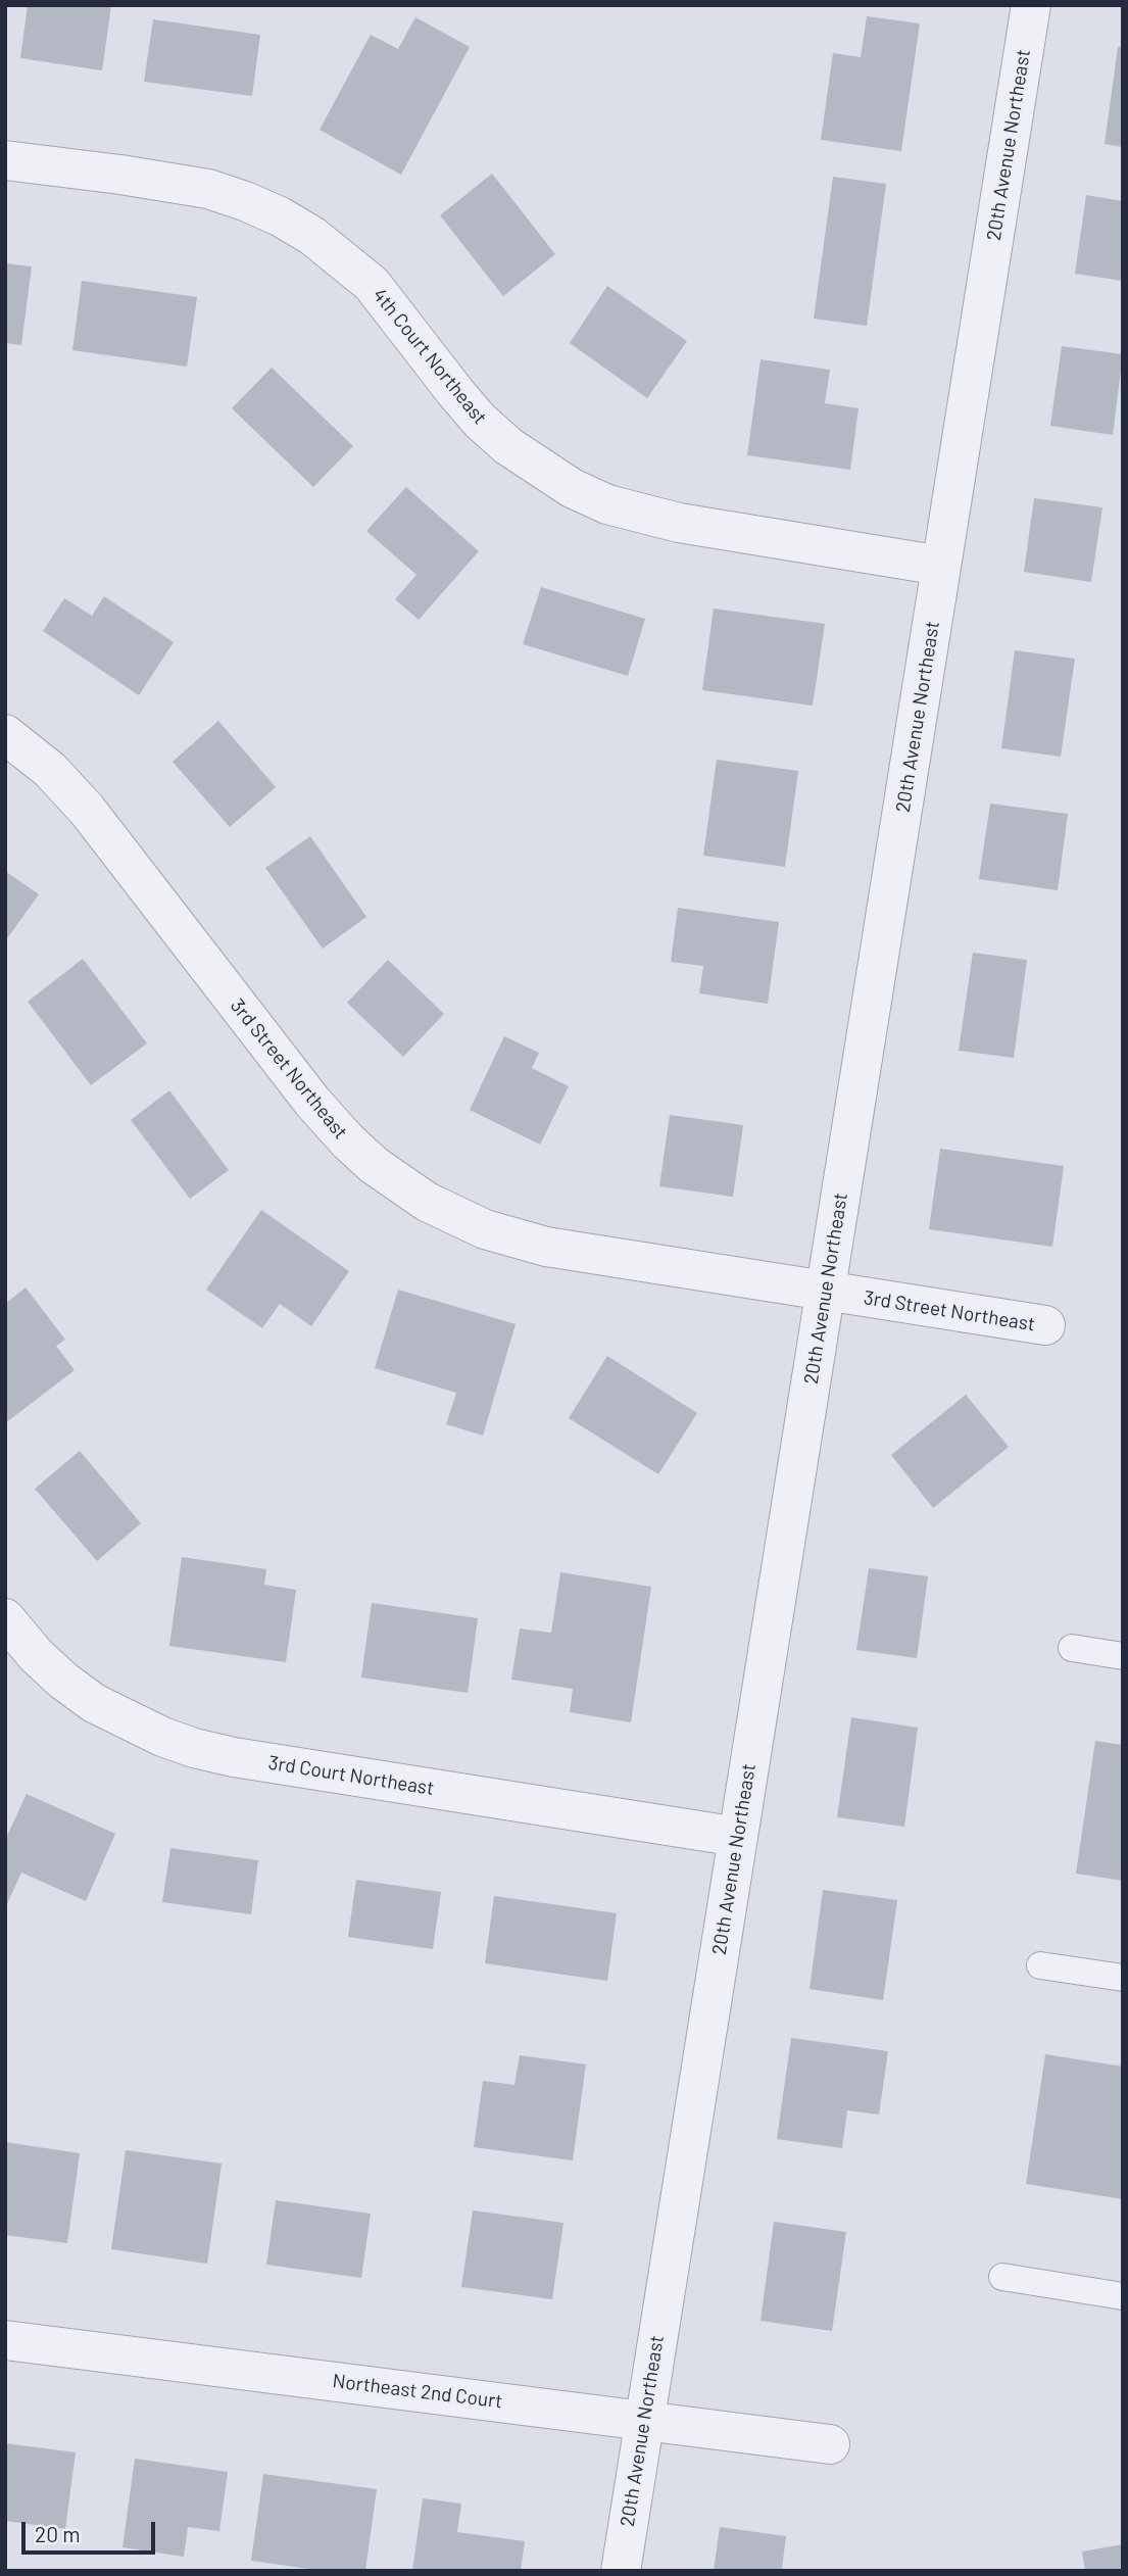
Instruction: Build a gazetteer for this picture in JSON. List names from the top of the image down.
{
  "streets": {
    "street": [
      "20th Avenue Northeast",
      "4th Court Northeast",
      "3rd Street Northeast",
      "3rd Court Northeast",
      "Northeast 2nd Court"
    ]
  },
  "crossings": [
    ["20th Avenue Northeast", "4th Court Northeast"],
    ["20th Avenue Northeast", "3rd Street Northeast"],
    ["20th Avenue Northeast", "3rd Court Northeast"],
    ["20th Avenue Northeast", "Northeast 2nd Court"]
  ],
  "scale_bar": "20 m"
}
